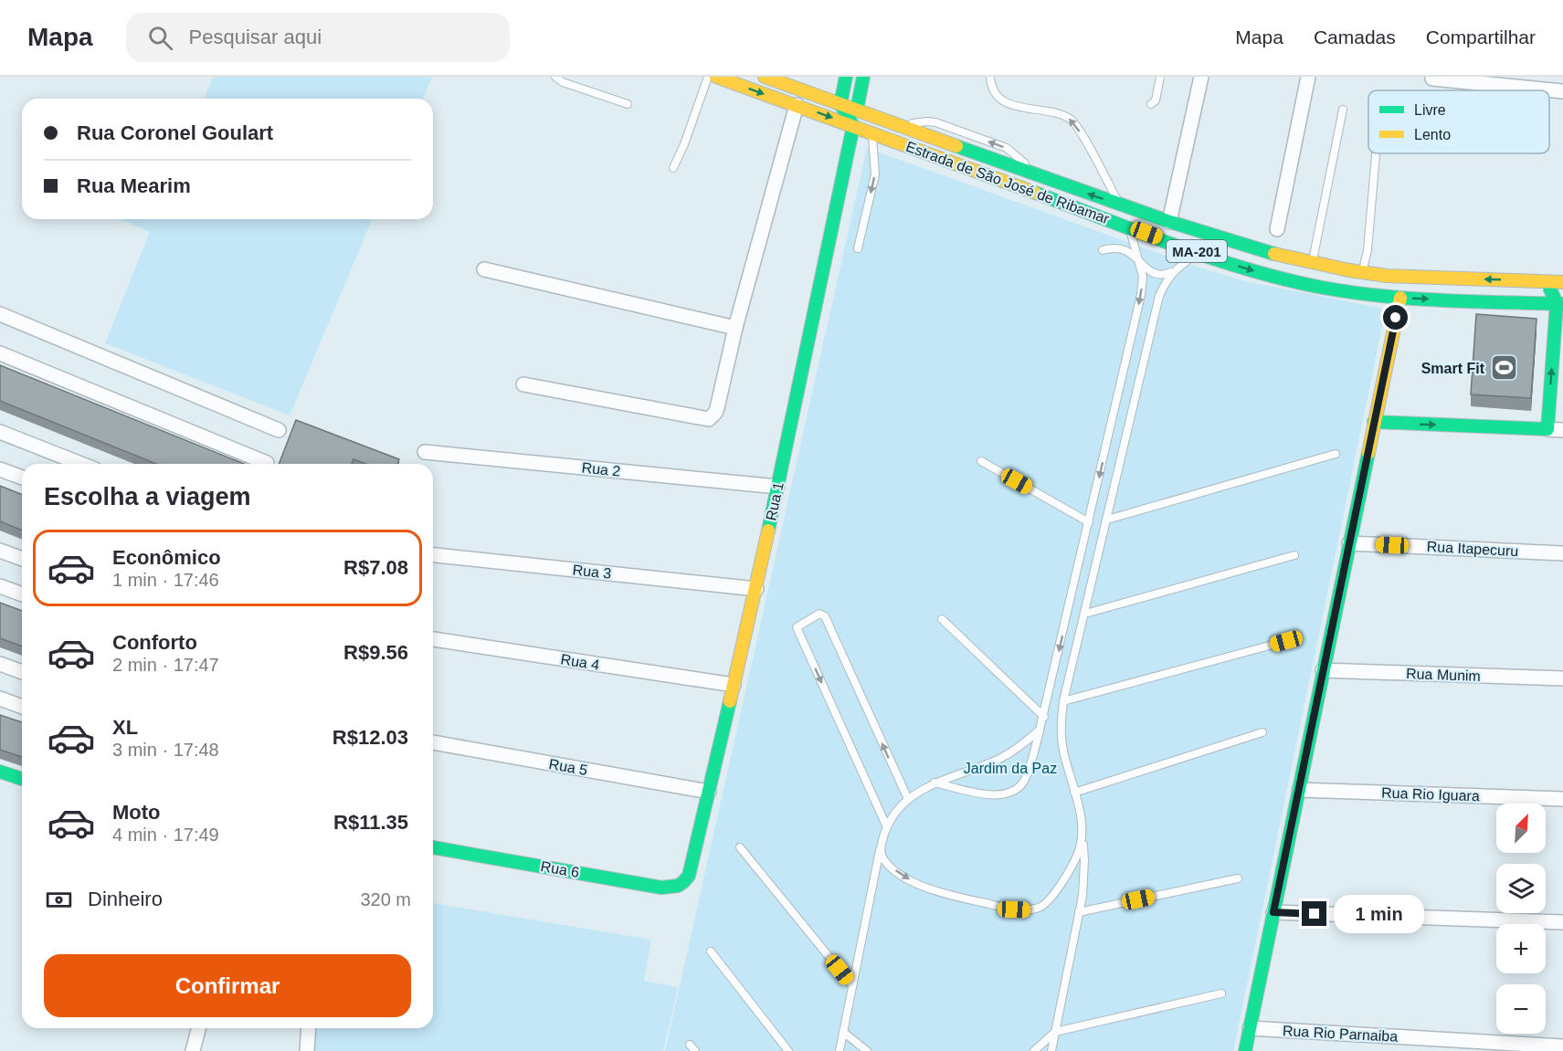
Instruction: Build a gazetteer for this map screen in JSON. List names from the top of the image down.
{
  "streets": {
    "main road": [
      "Estrada de São José de Ribamar",
      "MA-201",
      "Rua 1",
      "Rua 6"
    ],
    "street": [
      "Rua 2",
      "Rua Itapecuru",
      "Rua 3",
      "Rua 4",
      "Rua Munim",
      "Rua 5",
      "Rua Rio Iguara",
      "Rua Rio Parnaiba"
    ]
  },
  "crossings": [
    ["Estrada de São José de Ribamar", "Rua 1"],
    ["Rua 2", "Rua 1"],
    ["Rua 1", "Rua 3"],
    ["Rua 1", "Rua 4"],
    ["Rua 1", "Rua 5"],
    ["Rua 1", "Rua 6"]
  ],
  "parks": ["Jardim da Paz"],
  "places": {
    "sports": ["Smart Fit"]
  },
  "legend": ["Livre", "Lento"],
  "north": "top right",
  "page": {
    "header": "Mapa",
    "search": "Pesquisar aqui",
    "nav": ["Mapa", "Camadas", "Compartilhar"],
    "banner": ["Rua Coronel Goulart", "Rua Mearim"],
    "heading": "Escolha a viagem",
    "list": [
      {
        "name": "Econômico",
        "note": "1 min · 17:46",
        "value": "R$7.08"
      },
      {
        "name": "Conforto",
        "note": "2 min · 17:47",
        "value": "R$9.56"
      },
      {
        "name": "XL",
        "note": "3 min · 17:48",
        "value": "R$12.03"
      },
      {
        "name": "Moto",
        "note": "4 min · 17:49",
        "value": "R$11.35"
      }
    ],
    "map_buttons": ["+", "−"],
    "pay": ["Dinheiro", "320 m"],
    "bubble": "1 min",
    "buttons": "Confirmar"
  }
}
